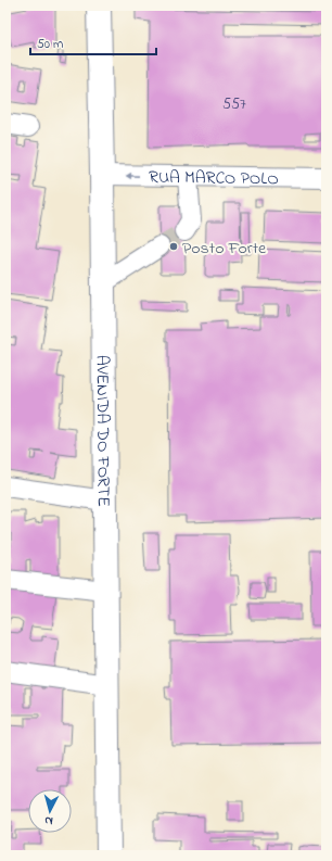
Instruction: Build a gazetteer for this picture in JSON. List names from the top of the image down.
{
  "streets": {
    "main road": ["AVENIDA DO FORTE"],
    "street": ["RUA MARCO POLO"]
  },
  "crossings": [
    ["RUA MARCO POLO", "AVENIDA DO FORTE"]
  ],
  "one_way": ["RUA MARCO POLO"],
  "places": ["Posto Forte"],
  "house_numbers": ["557"],
  "scale_bar": "50 m",
  "north": "bottom"
}
